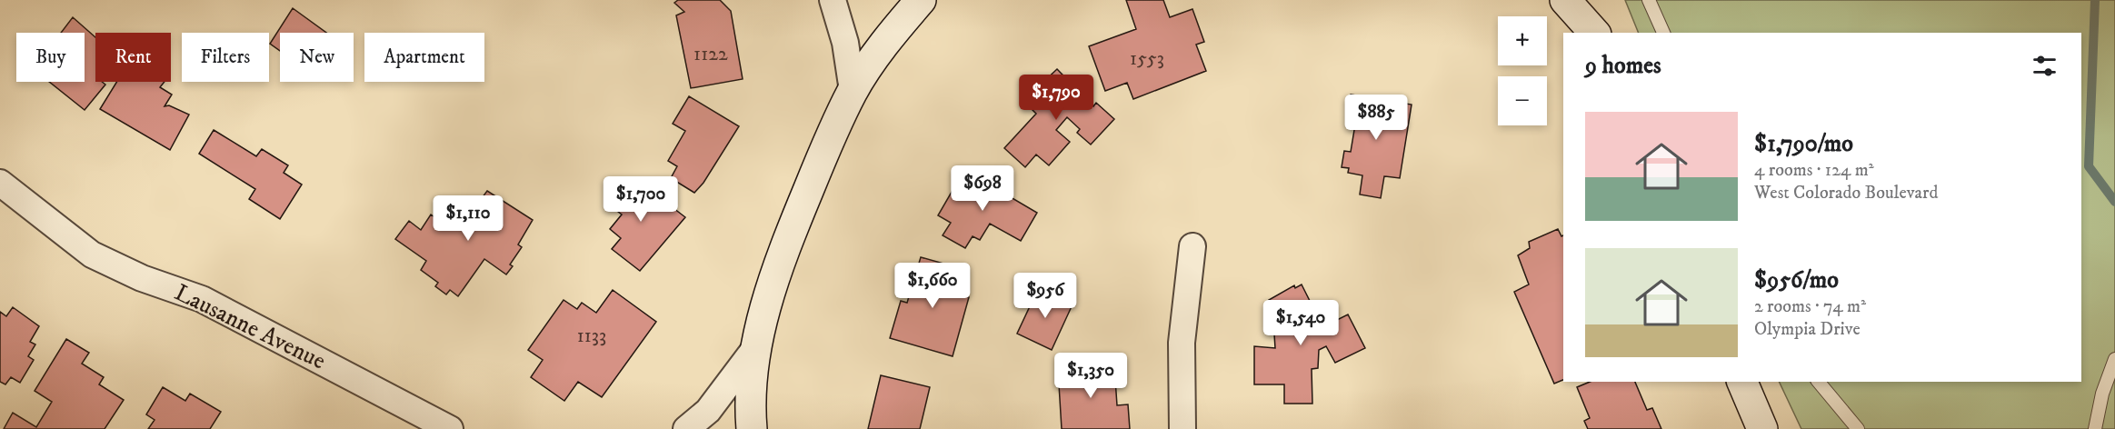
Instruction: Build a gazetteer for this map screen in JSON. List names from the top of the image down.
{
  "streets": {
    "street": ["Lausanne Avenue"]
  },
  "house_numbers": ["1122", "1553", "1133"],
  "page": {
    "map_buttons": ["+", "−"],
    "chip": [
      "Buy",
      "Rent",
      "Filters",
      "New",
      "Apartment"
    ],
    "heading": "9 homes",
    "price": [
      "$1,790",
      "$885",
      "$698",
      "$1,700",
      "$1,110",
      "$1,660",
      "$956",
      "$1,540",
      "$1,350"
    ],
    "list": [
      {
        "name": "$1,790/mo",
        "note": "4 rooms · 124 m² · West Colorado Boulevard"
      },
      {
        "name": "$956/mo",
        "note": "2 rooms · 74 m² · Olympia Drive"
      }
    ]
  }
}
